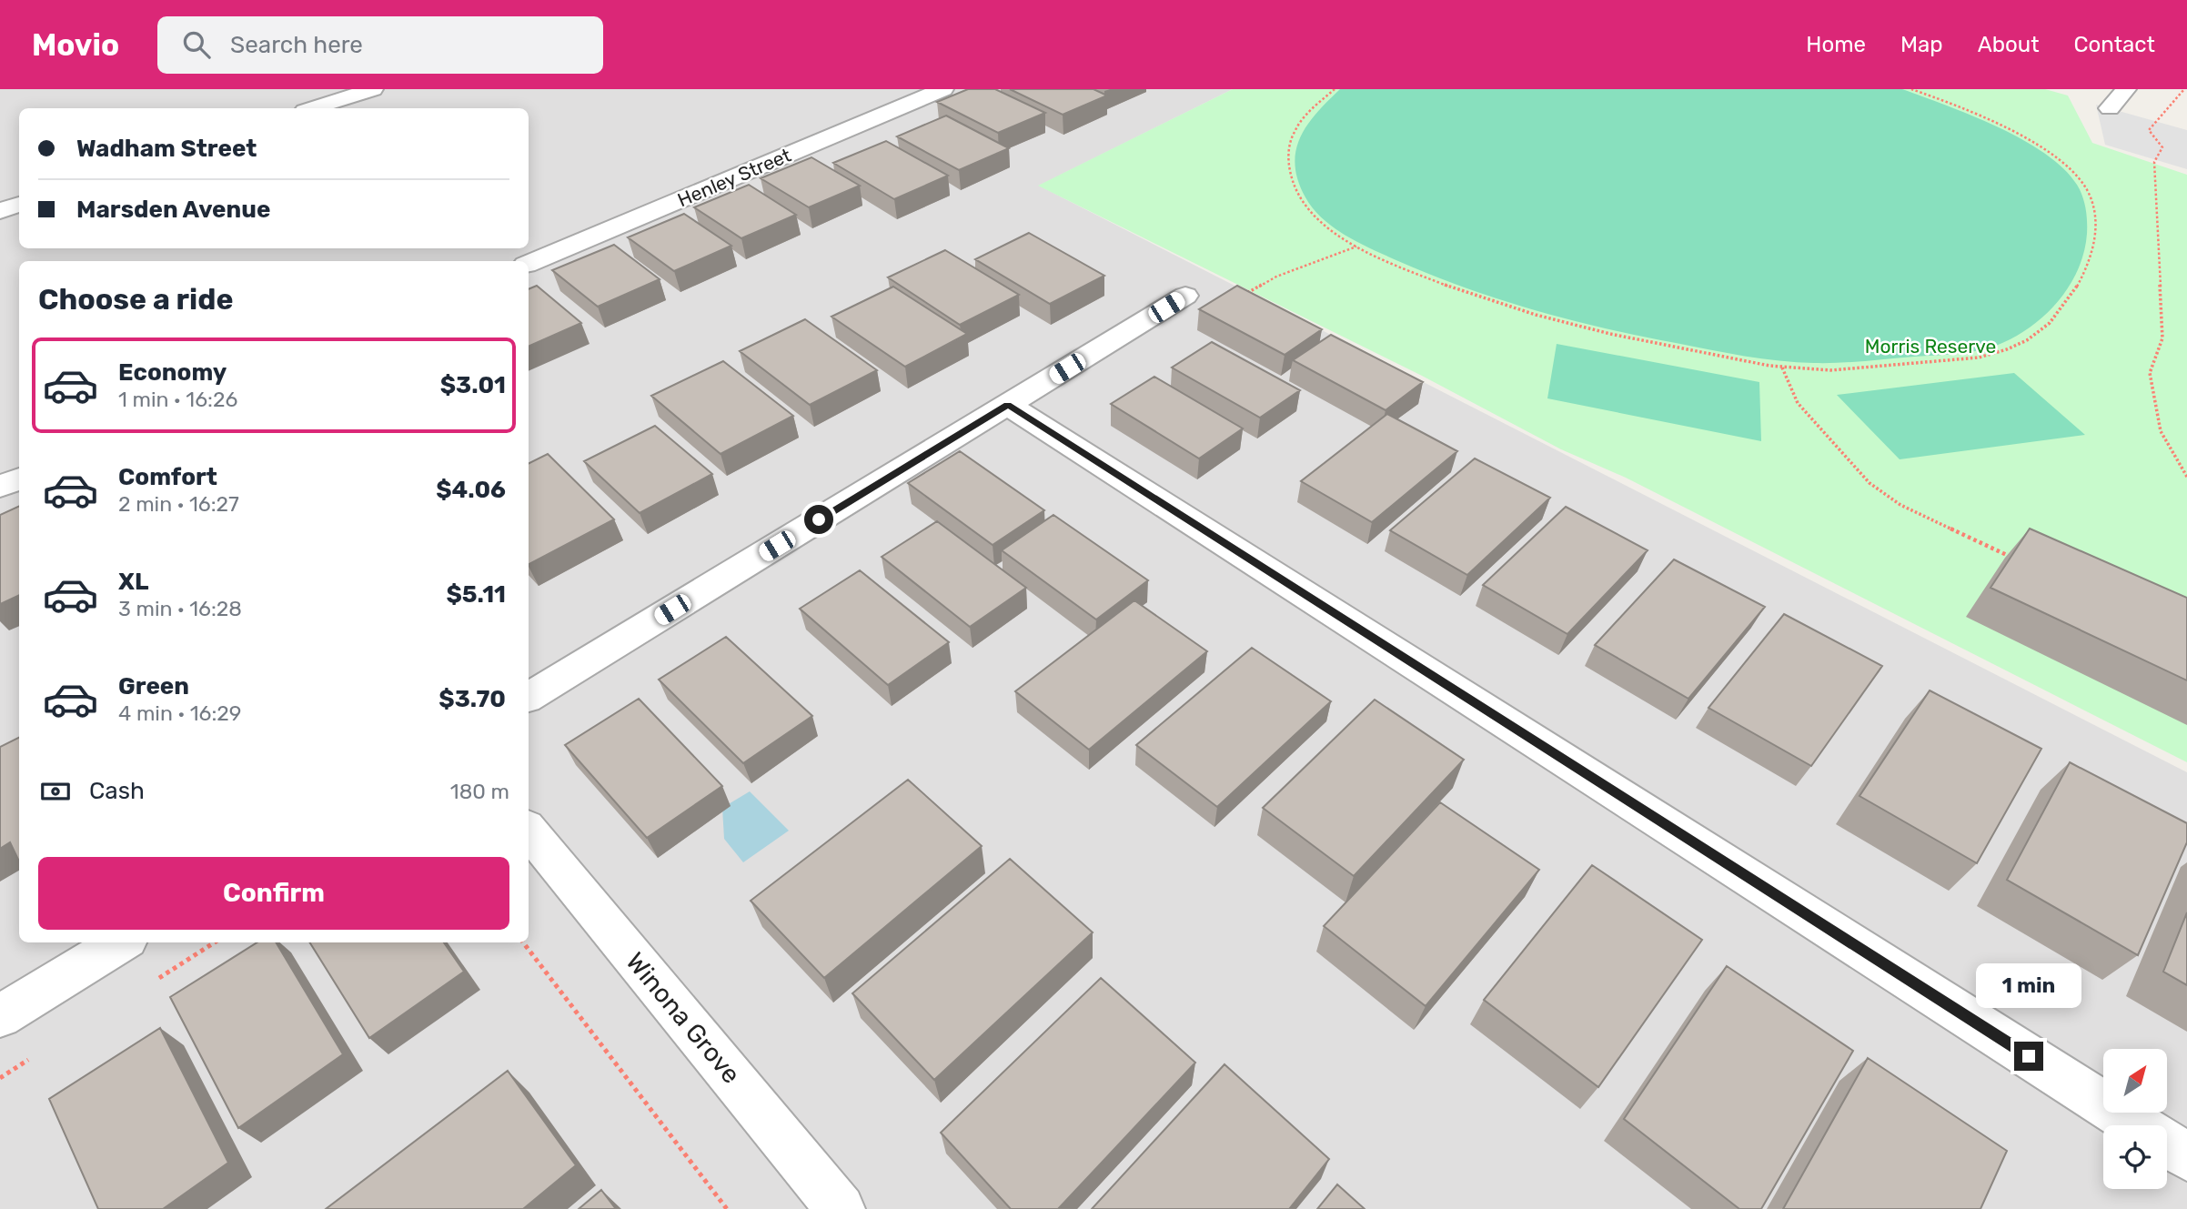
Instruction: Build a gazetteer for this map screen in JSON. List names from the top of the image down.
{
  "streets": {
    "street": ["Henley Street", "Winona Grove"]
  },
  "parks": ["Morris Reserve"],
  "north": "top right",
  "page": {
    "header": "Movio",
    "search": "Search here",
    "nav": [
      "Home",
      "Map",
      "About",
      "Contact"
    ],
    "banner": ["Wadham Street", "Marsden Avenue"],
    "heading": "Choose a ride",
    "list": [
      {
        "name": "Economy",
        "note": "1 min · 16:26",
        "value": "$3.01"
      },
      {
        "name": "Comfort",
        "note": "2 min · 16:27",
        "value": "$4.06"
      },
      {
        "name": "XL",
        "note": "3 min · 16:28",
        "value": "$5.11"
      },
      {
        "name": "Green",
        "note": "4 min · 16:29",
        "value": "$3.70"
      }
    ],
    "pay": ["Cash", "180 m"],
    "buttons": "Confirm",
    "bubble": "1 min"
  }
}
